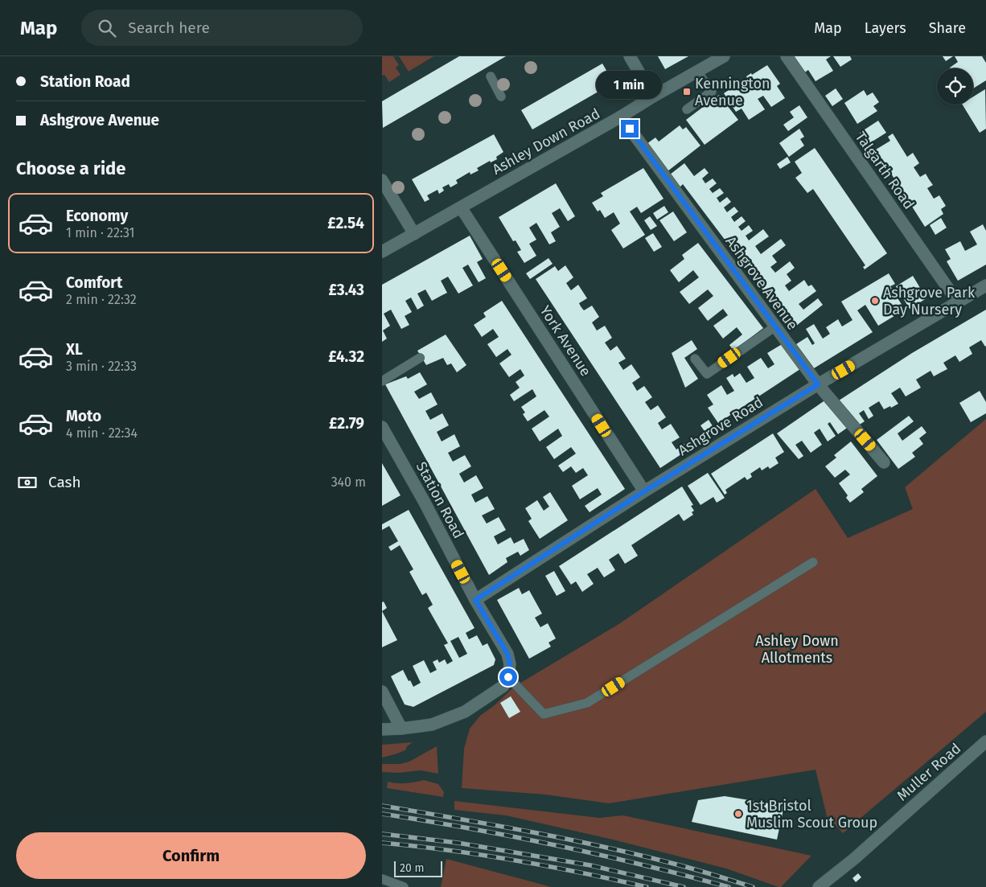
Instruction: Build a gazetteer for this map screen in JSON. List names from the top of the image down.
{
  "streets": {
    "street": [
      "Ashley Down Road",
      "Talgarth Road",
      "Ashgrove Avenue",
      "York Avenue",
      "Ashgrove Road",
      "Station Road",
      "Muller Road"
    ]
  },
  "crossings": [
    ["Ashley Down Road", "Ashgrove Avenue"],
    ["Ashley Down Road", "York Avenue"],
    ["Talgarth Road", "Ashgrove Road"],
    ["Ashgrove Avenue", "Ashgrove Road"],
    ["York Avenue", "Ashgrove Road"],
    ["Ashgrove Road", "Station Road"]
  ],
  "parks": ["Ashley Down Allotments"],
  "places": {
    "transit": ["Kennington Avenue"],
    "other": ["Ashgrove Park Day Nursery", "1st Bristol Muslim Scout Group"]
  },
  "scale_bar": "20 m",
  "page": {
    "header": "Map",
    "search": "Search here",
    "nav": ["Map", "Layers", "Share"],
    "banner": ["Station Road", "Ashgrove Avenue"],
    "bubble": "1 min",
    "heading": "Choose a ride",
    "list": [
      {
        "name": "Economy",
        "note": "1 min · 22:31",
        "value": "£2.54"
      },
      {
        "name": "Comfort",
        "note": "2 min · 22:32",
        "value": "£3.43"
      },
      {
        "name": "XL",
        "note": "3 min · 22:33",
        "value": "£4.32"
      },
      {
        "name": "Moto",
        "note": "4 min · 22:34",
        "value": "£2.79"
      }
    ],
    "pay": ["Cash", "340 m"],
    "buttons": "Confirm",
    "scale": "20 m"
  }
}
